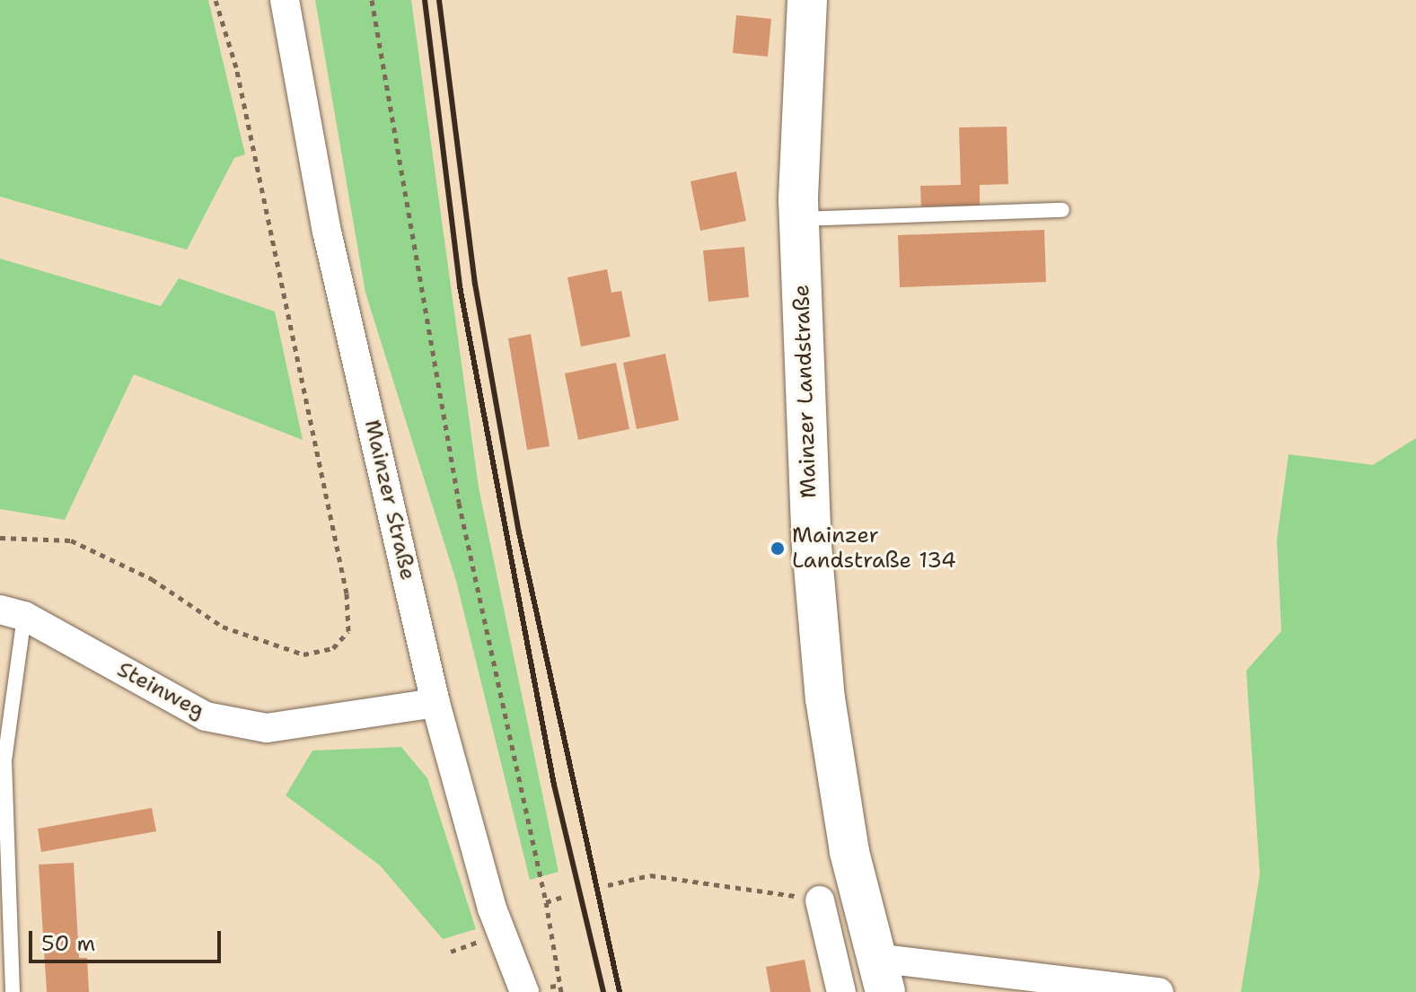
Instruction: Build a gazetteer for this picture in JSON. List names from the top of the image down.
{
  "streets": {
    "main road": ["Mainzer Landstraße"],
    "street": ["Mainzer Straße", "Steinweg"]
  },
  "crossings": [
    ["Mainzer Straße", "Steinweg"]
  ],
  "places": ["Mainzer Landstraße 134"],
  "scale_bar": "50 m"
}
